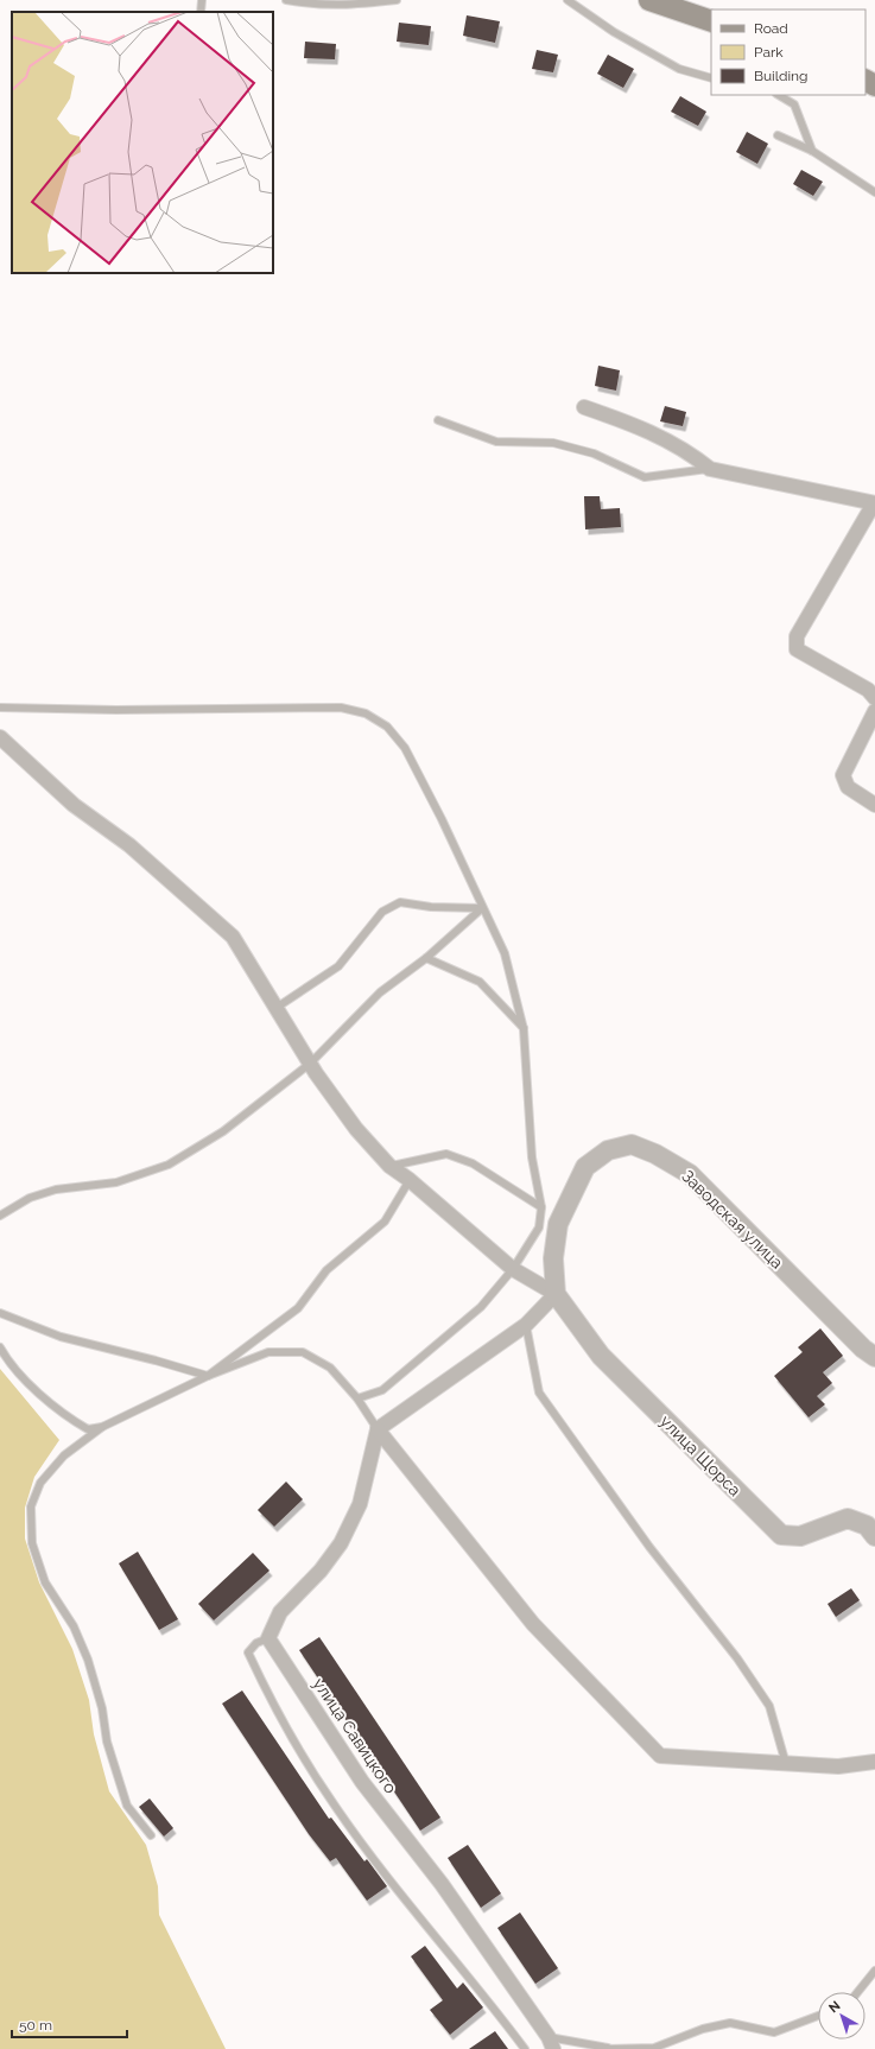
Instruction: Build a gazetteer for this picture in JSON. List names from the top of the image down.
{
  "streets": {
    "street": ["Заводская улица", "улица Щорса", "улица Савицкого"]
  },
  "crossings": [
    ["Заводская улица", "улица Щорса"]
  ],
  "legend": ["Road", "Park", "Building"],
  "scale_bar": "50 m",
  "north": "top left"
}
